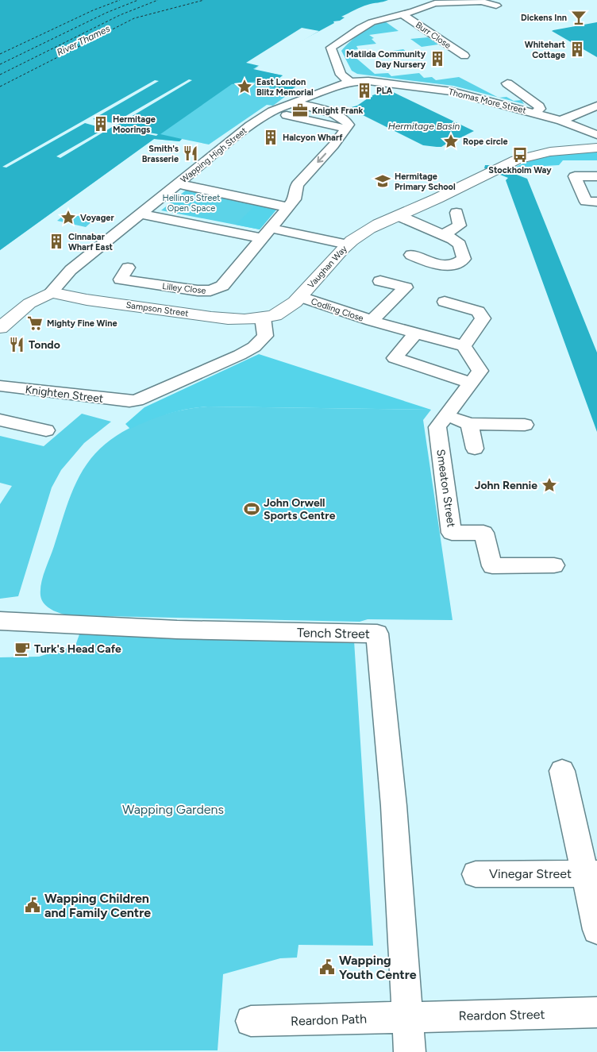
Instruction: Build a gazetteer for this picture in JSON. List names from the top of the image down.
{
  "streets": {
    "street": [
      "Burr Close",
      "Thomas More Street",
      "Wapping High Street",
      "Vaughan Way",
      "Lilley Close",
      "Sampson Street",
      "Codling Close",
      "Knighten Street",
      "Smeaton Street",
      "Tench Street",
      "Vinegar Street",
      "Reardon Street",
      "Reardon Path"
    ]
  },
  "crossings": [
    ["Thomas More Street", "Wapping High Street"],
    ["Wapping High Street", "Sampson Street"],
    ["Vaughan Way", "Sampson Street"],
    ["Vaughan Way", "Codling Close"],
    ["Vaughan Way", "Knighten Street"],
    ["Sampson Street", "Knighten Street"],
    ["Tench Street", "Reardon Street"],
    ["Tench Street", "Reardon Path"],
    ["Reardon Street", "Reardon Path"]
  ],
  "water": ["River Thames", "Hermitage Basin"],
  "parks": ["Hellings Street Open Space", "Wapping Gardens"],
  "places": {
    "bar": ["Dickens Inn"],
    "building": [
      "Whitehart Cottage",
      "Matilda Community Day Nursery",
      "PLA",
      "Hermitage Moorings",
      "Halcyon Wharf",
      "Cinnabar Wharf East"
    ],
    "place": [
      "East London Blitz Memorial",
      "Rope circle",
      "Voyager",
      "John Rennie"
    ],
    "office": ["Knight Frank"],
    "restaurant": ["Smith's Brasserie", "Tondo"],
    "bus stop": ["Stockholm Way"],
    "school or university": ["Hermitage Primary School"],
    "supermarket": ["Mighty Fine Wine"],
    "sports": ["John Orwell Sports Centre"],
    "cafe": ["Turk's Head Cafe"],
    "public building": ["Wapping Children and Family Centre", "Wapping Youth Centre"]
  }
}
